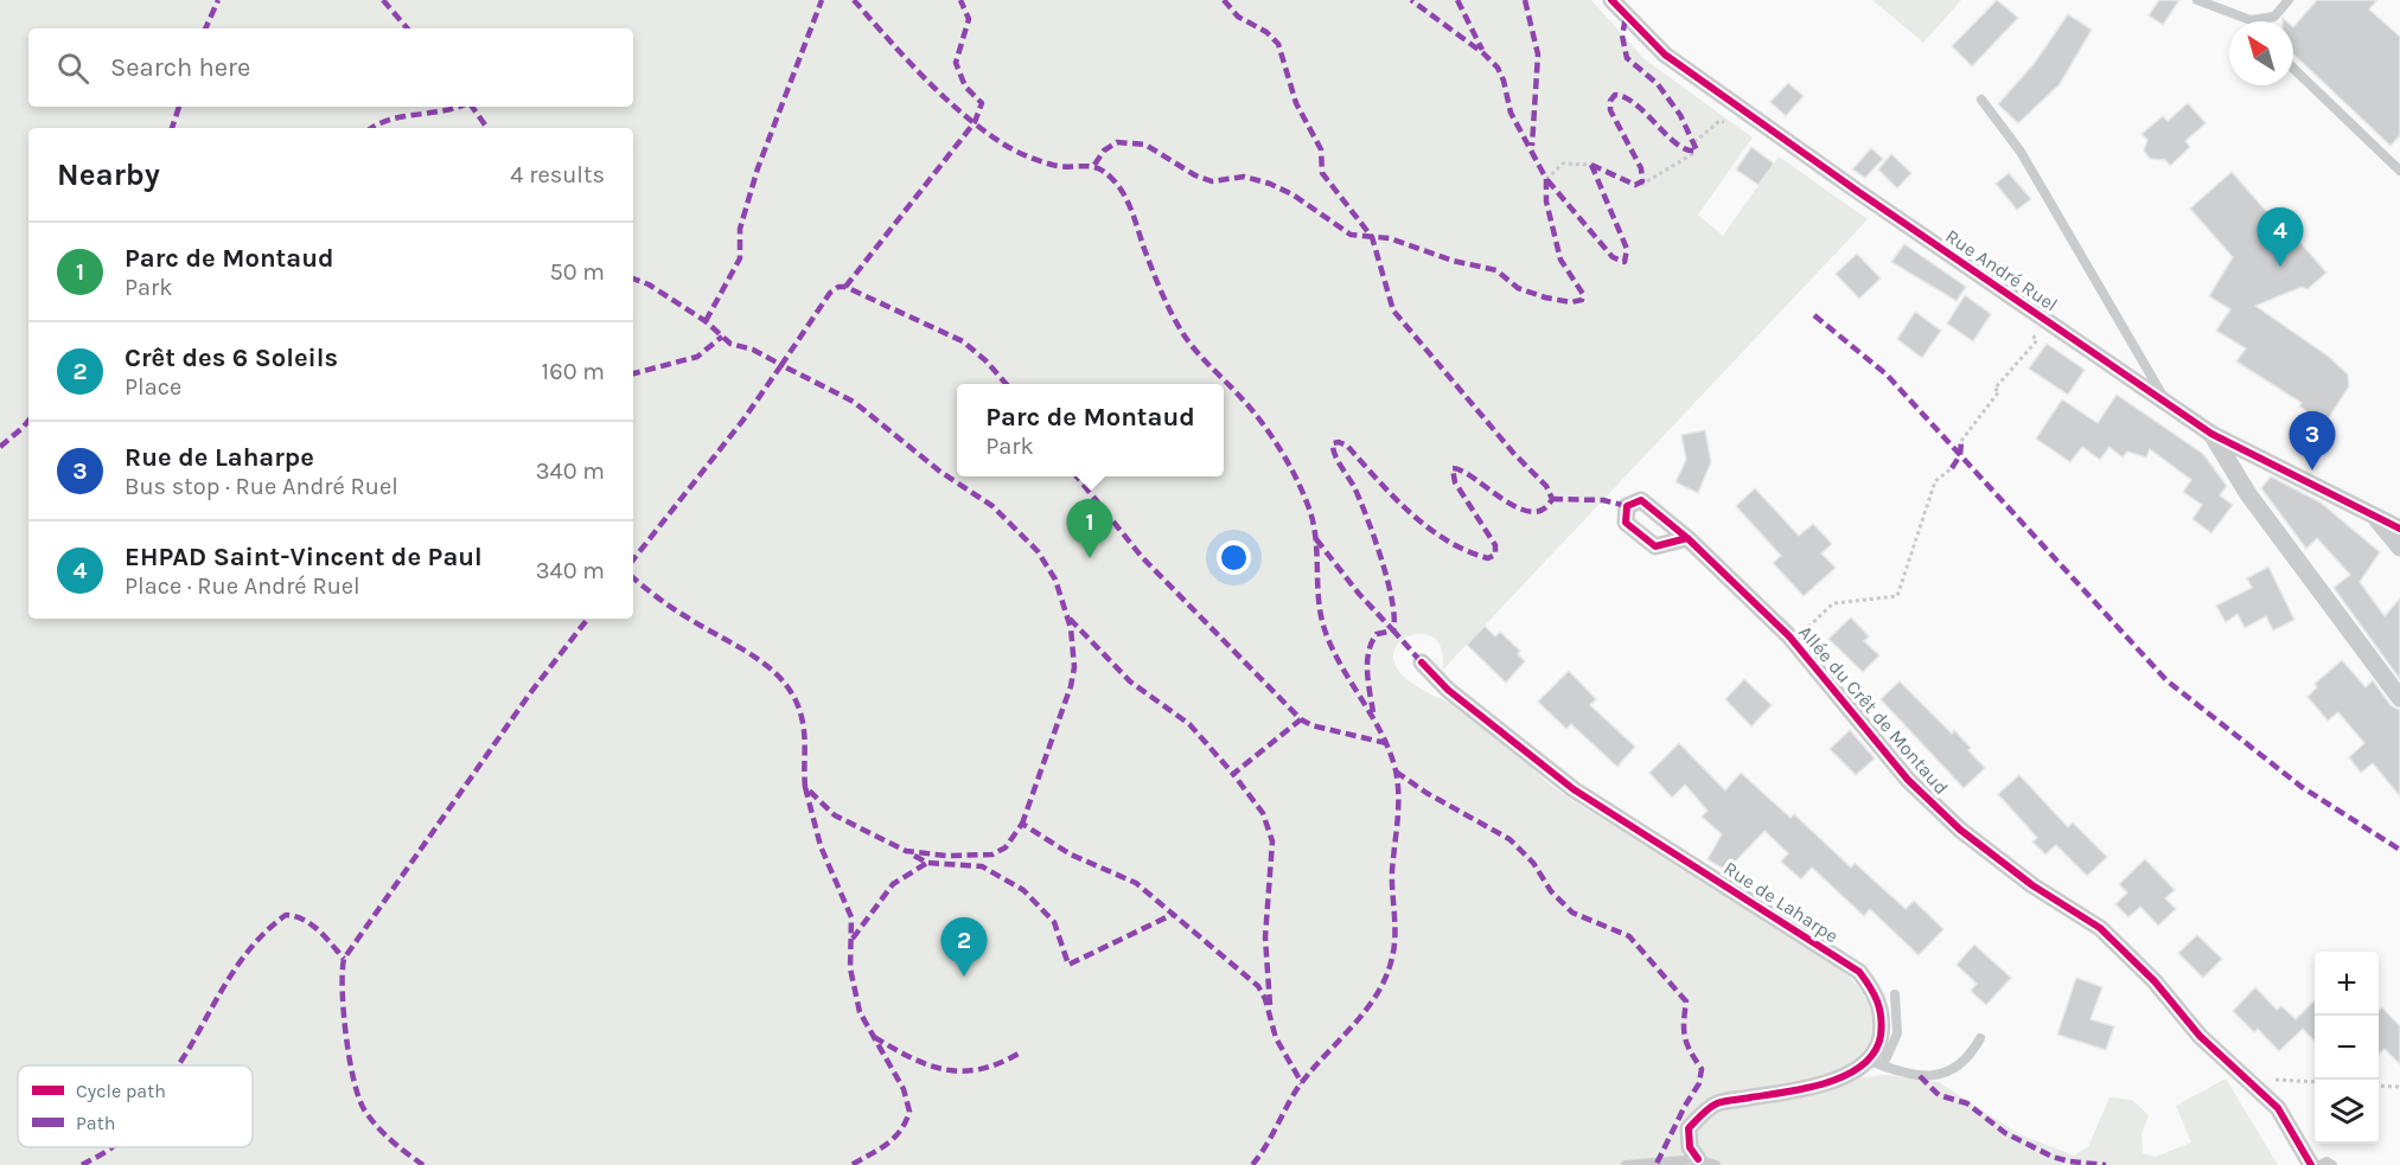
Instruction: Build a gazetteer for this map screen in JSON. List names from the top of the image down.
{
  "streets": {
    "street": ["Rue André Ruel", "Allée du Crêt de Montaud", "Rue de Laharpe"]
  },
  "legend": ["Cycle path", "Path"],
  "north": "top left",
  "page": {
    "search": "Search here",
    "heading": ["Nearby", "4 results"],
    "pins": [
      "4",
      "3",
      "1",
      "2"
    ],
    "list": [
      {
        "mark": "1",
        "name": "Parc de Montaud",
        "note": "Park",
        "value": "50 m"
      },
      {
        "mark": "2",
        "name": "Crêt des 6 Soleils",
        "note": "Place",
        "value": "160 m"
      },
      {
        "mark": "3",
        "name": "Rue de Laharpe",
        "note": "Bus stop · Rue André Ruel",
        "value": "340 m"
      },
      {
        "mark": "4",
        "name": "EHPAD Saint-Vincent de Paul",
        "note": "Place · Rue André Ruel",
        "value": "340 m"
      }
    ],
    "popup": ["Parc de Montaud", "Park"],
    "map_buttons": ["+", "−"]
  }
}
